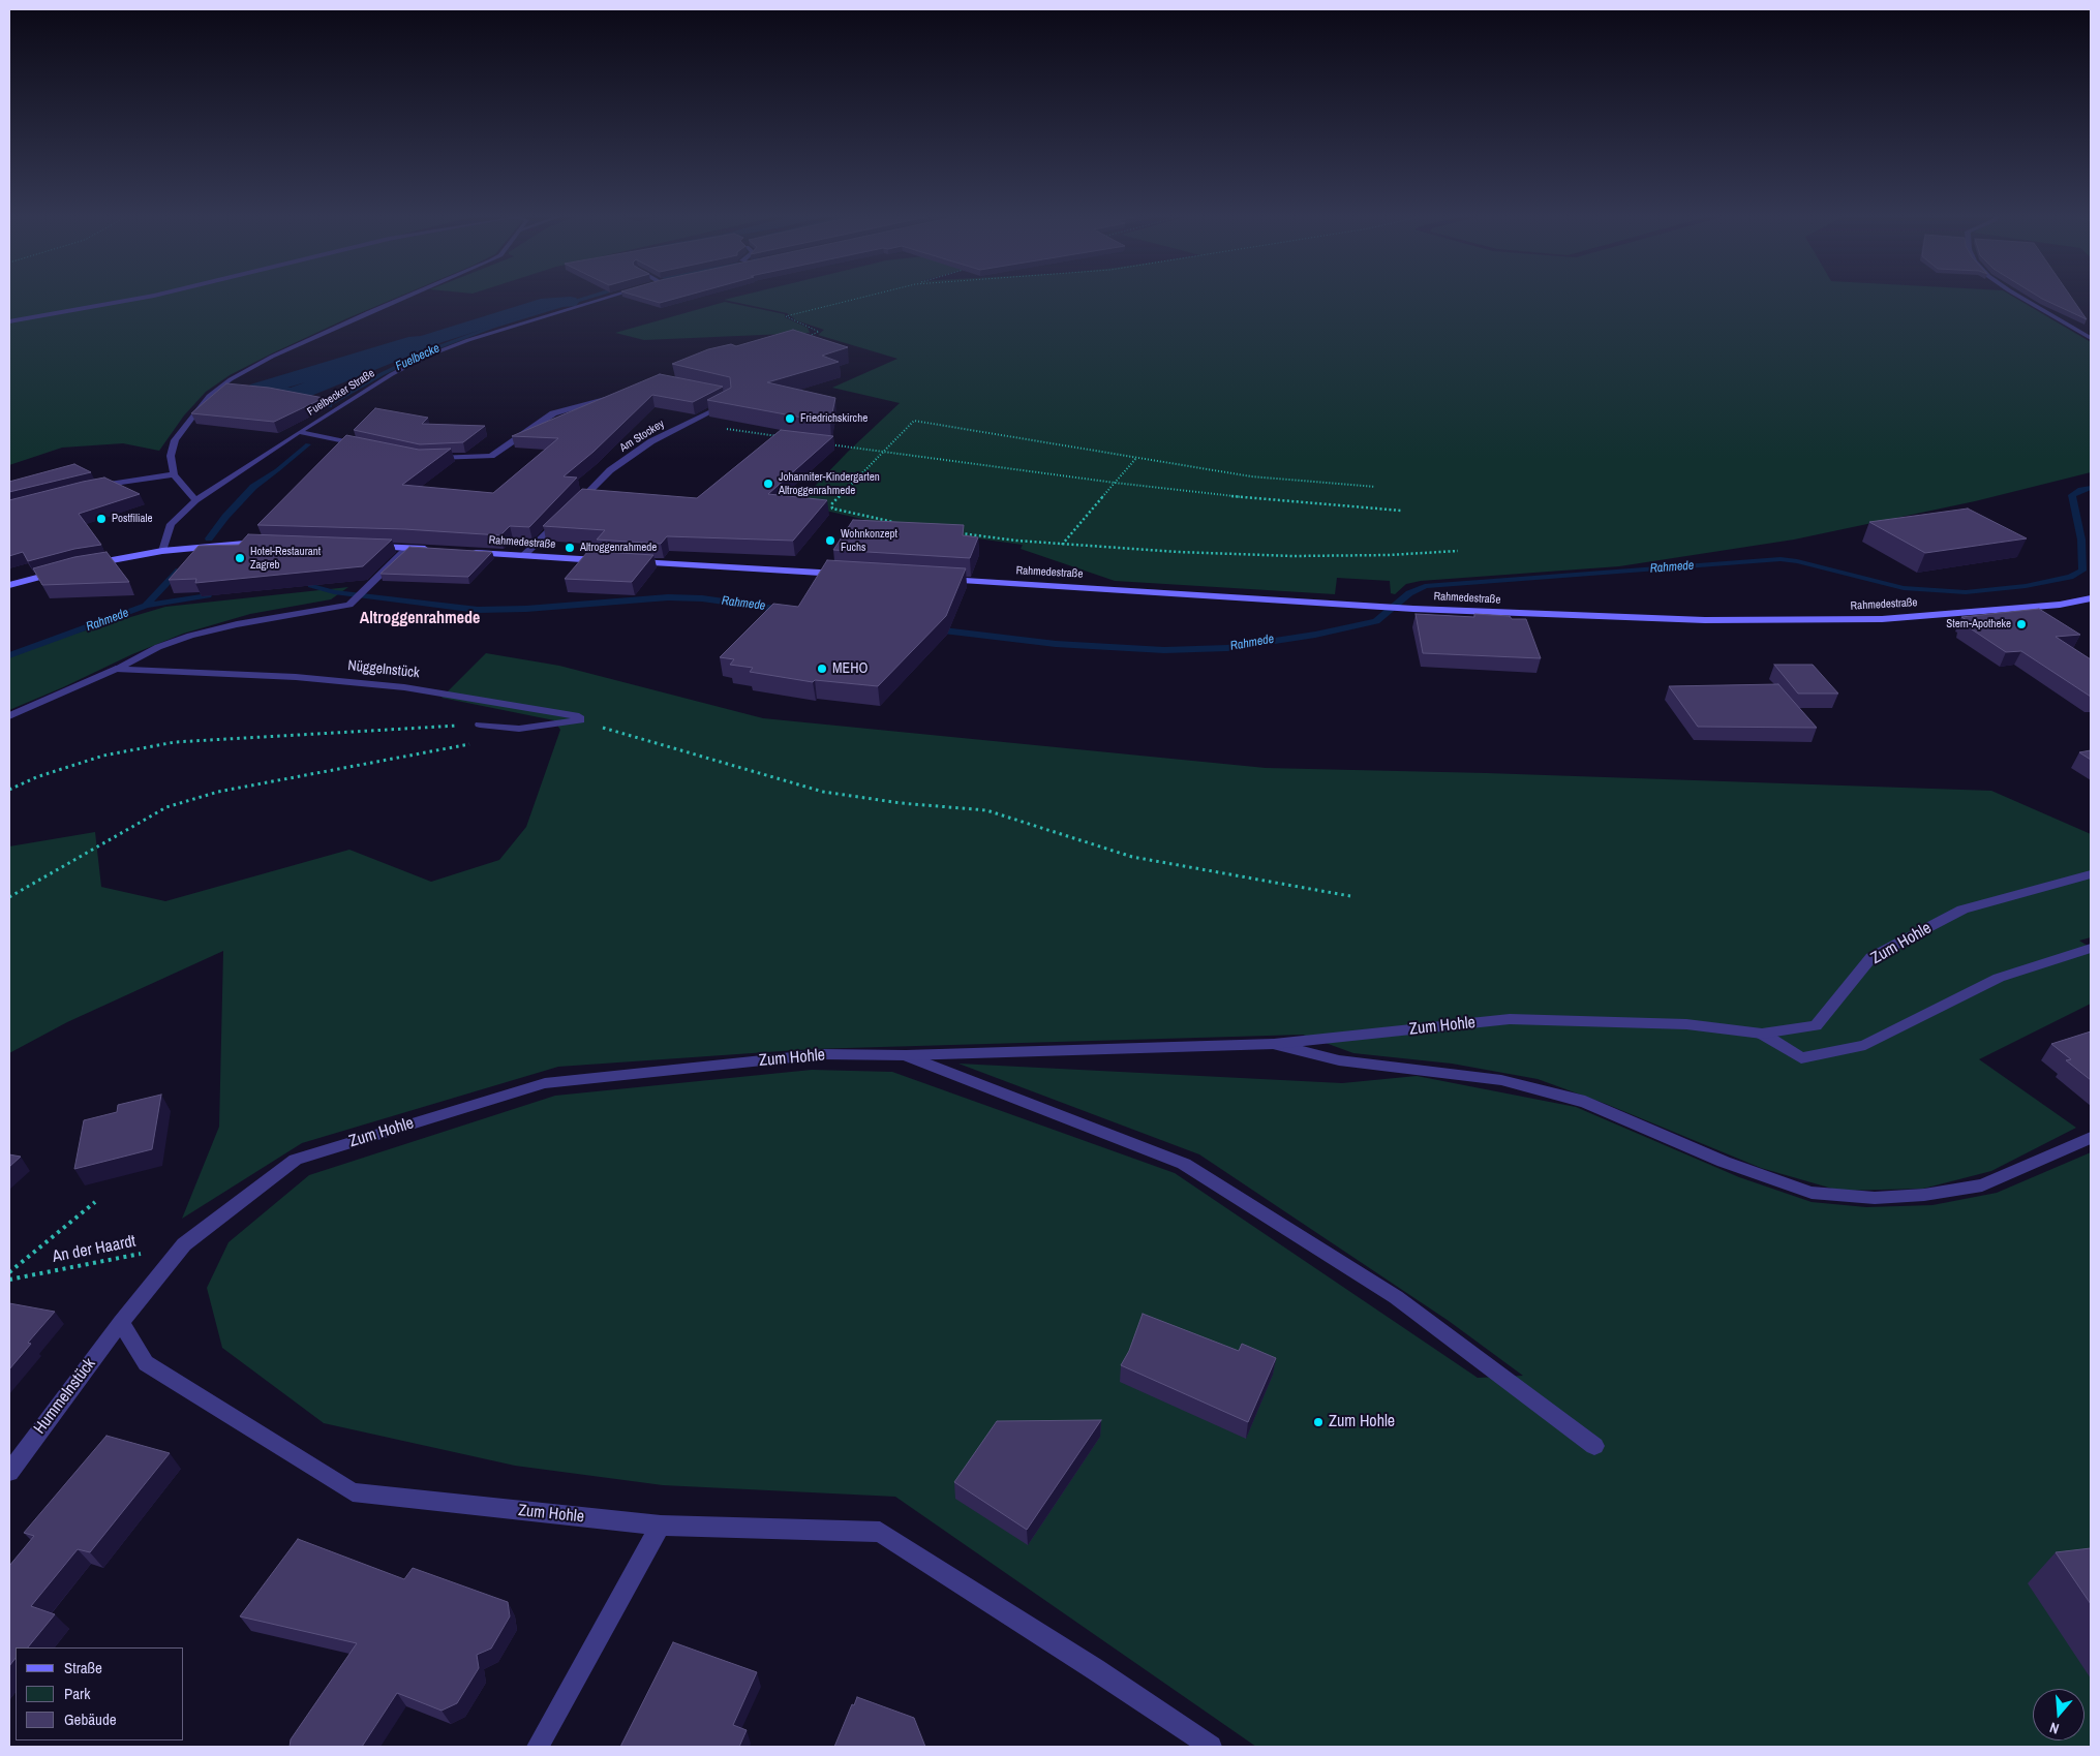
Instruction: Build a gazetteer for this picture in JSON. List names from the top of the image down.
{
  "streets": {
    "main road": ["Rahmedestraße"],
    "street": [
      "Fuelbecker Straße",
      "Am Stockey",
      "Nüggelnstück",
      "Zum Hohle",
      "Hummelnstück"
    ],
    "path": ["An der Haardt"]
  },
  "crossings": [
    ["Zum Hohle", "An der Haardt"],
    ["Zum Hohle", "Hummelnstück"]
  ],
  "districts": ["Altroggenrahmede"],
  "water": ["Fuelbecke", "Rahmede"],
  "places": [
    "Friedrichskirche",
    "Johanniter-Kindergarten Altroggenrahmede",
    "Postfiliale",
    "Wohnkonzept Fuchs",
    "Altroggenrahmede",
    "Hotel-Restaurant Zagreb",
    "Stern-Apotheke",
    "MEHO",
    "Zum Hohle"
  ],
  "legend": ["Straße", "Park", "Gebäude"],
  "north": "bottom"
}
